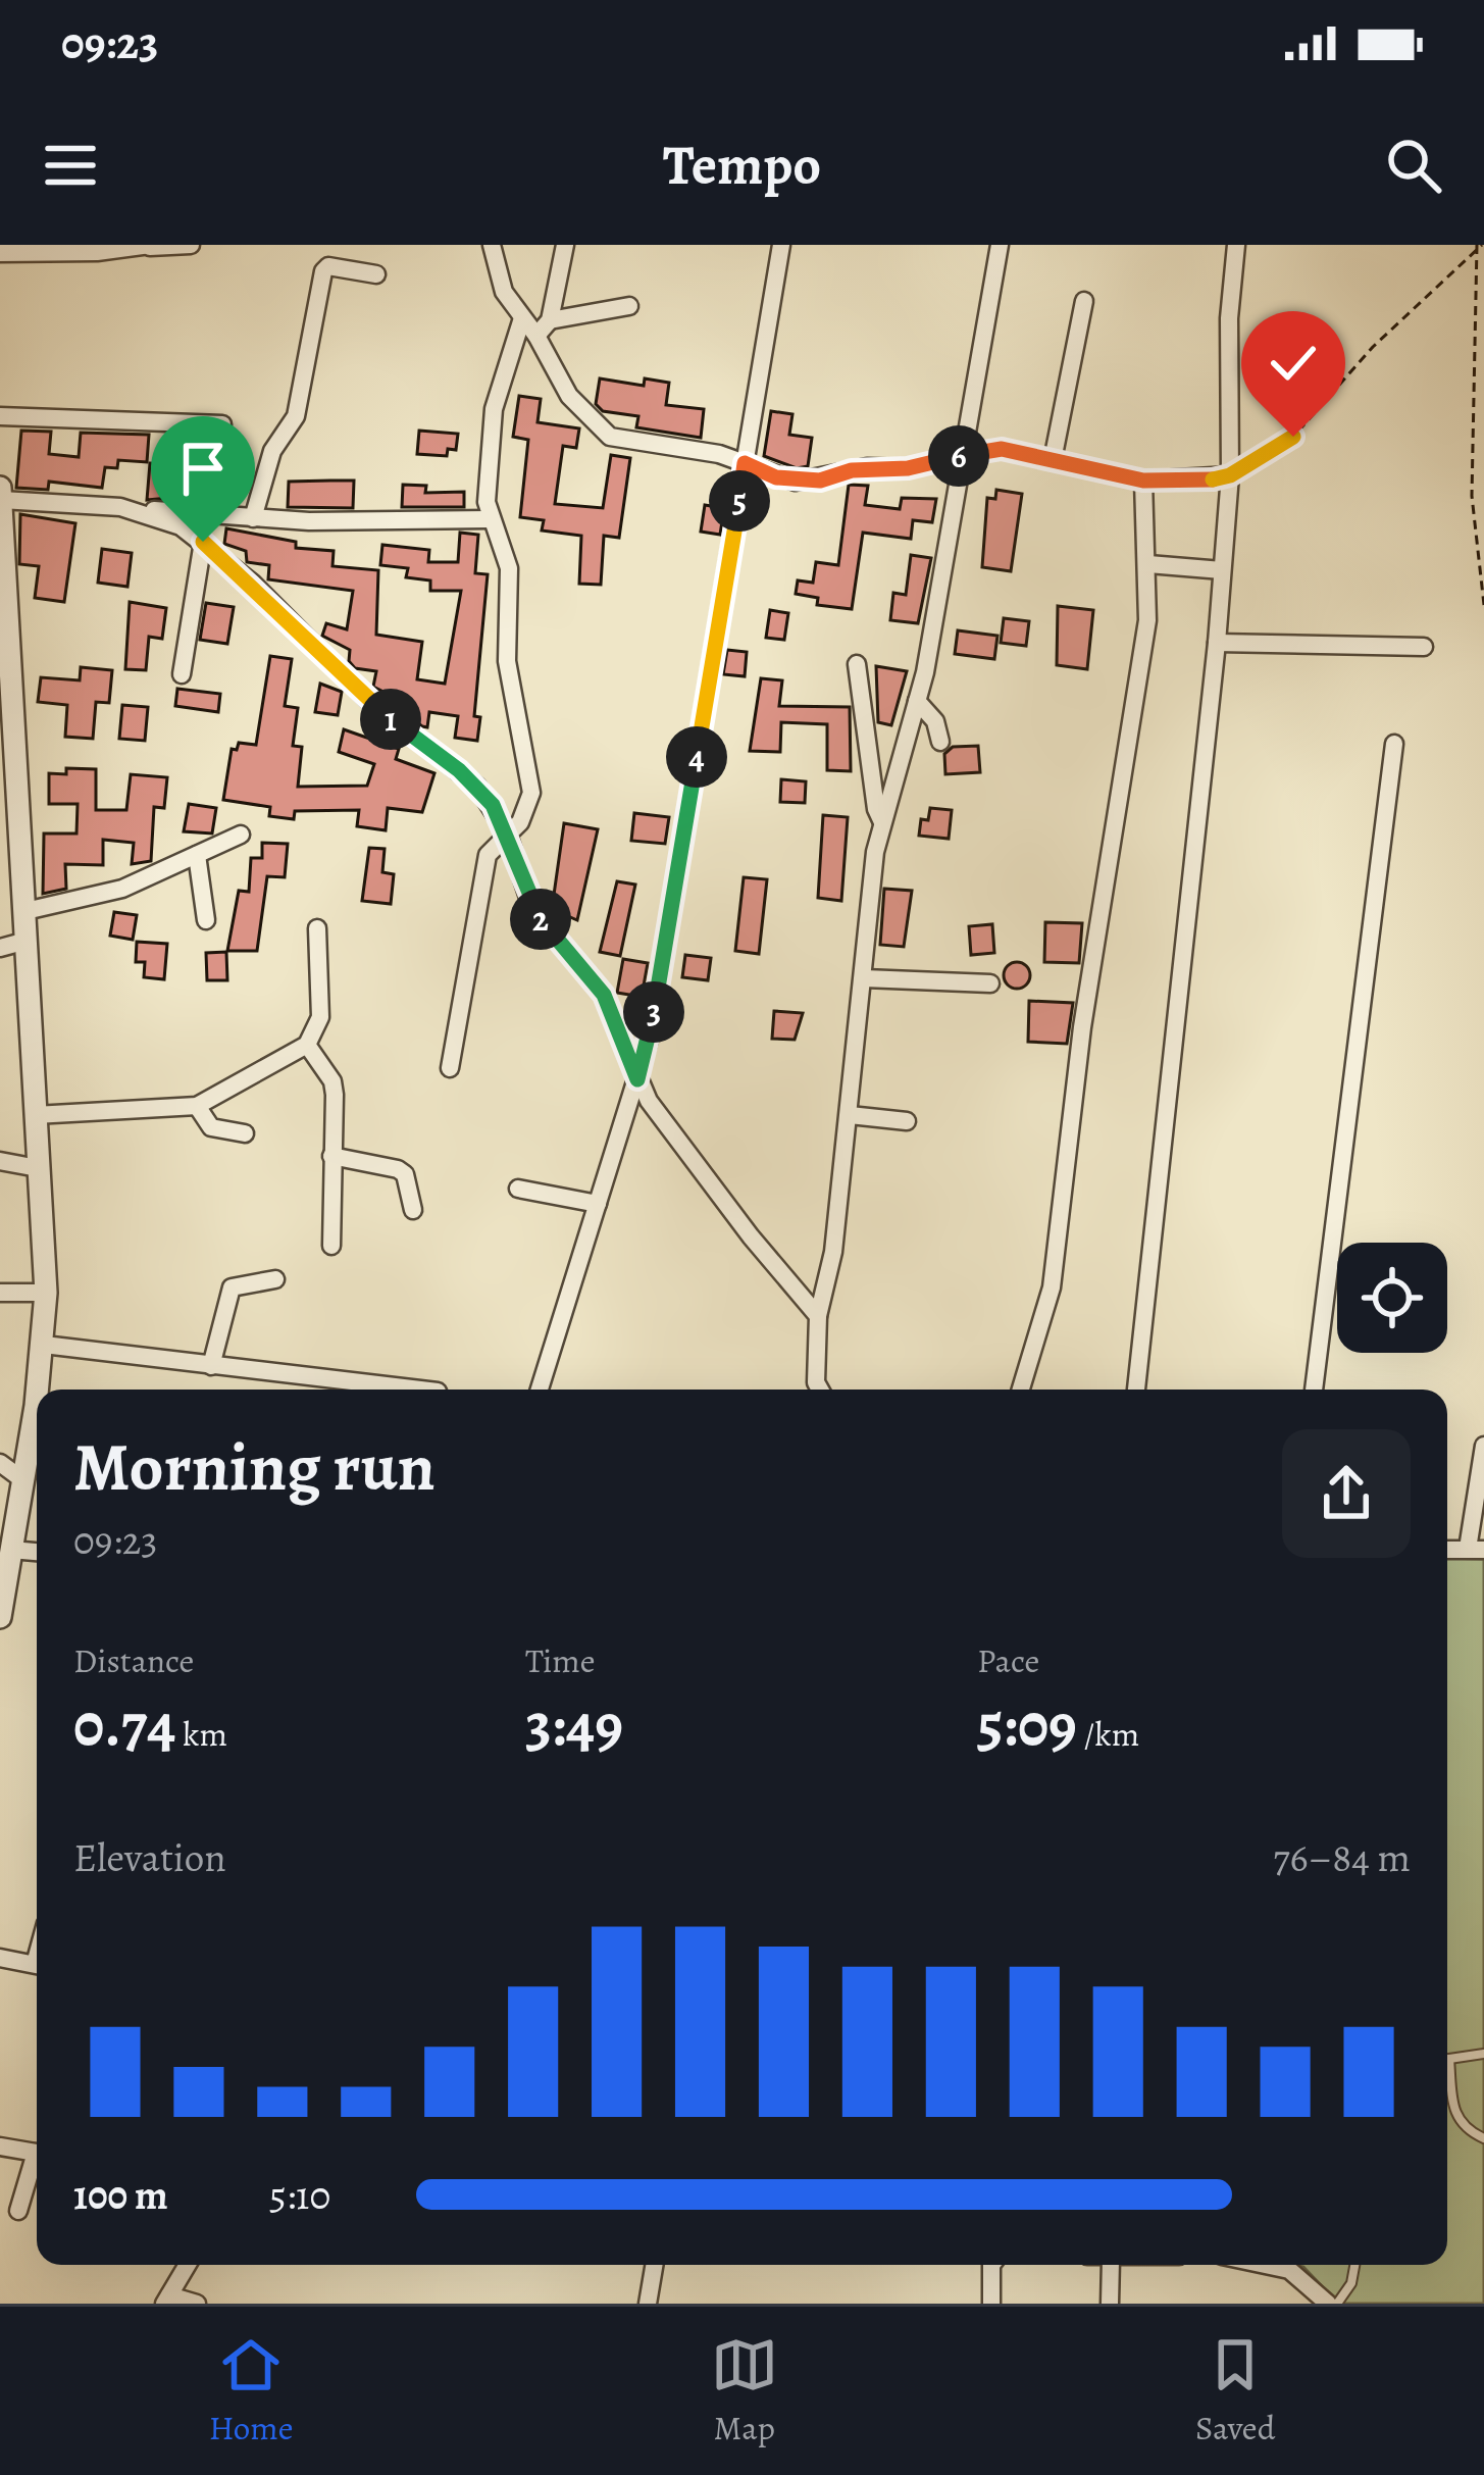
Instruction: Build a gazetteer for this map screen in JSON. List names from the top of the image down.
{
  "page": {
    "status": "09:23",
    "header": "Tempo",
    "pins": [
      "6",
      "5",
      "1",
      "4",
      "2",
      "3"
    ],
    "heading": ["Morning run", "09:23"],
    "stats": [
      ["Distance", "0.74 km"],
      ["Time", "3:49"],
      ["Pace", "5:09 /km"]
    ],
    "chart": ["Elevation", "76–84 m"],
    "list": [
      {
        "name": "100 m",
        "note": "5:10"
      }
    ],
    "tabs": ["Home", "Map", "Saved"]
  }
}
